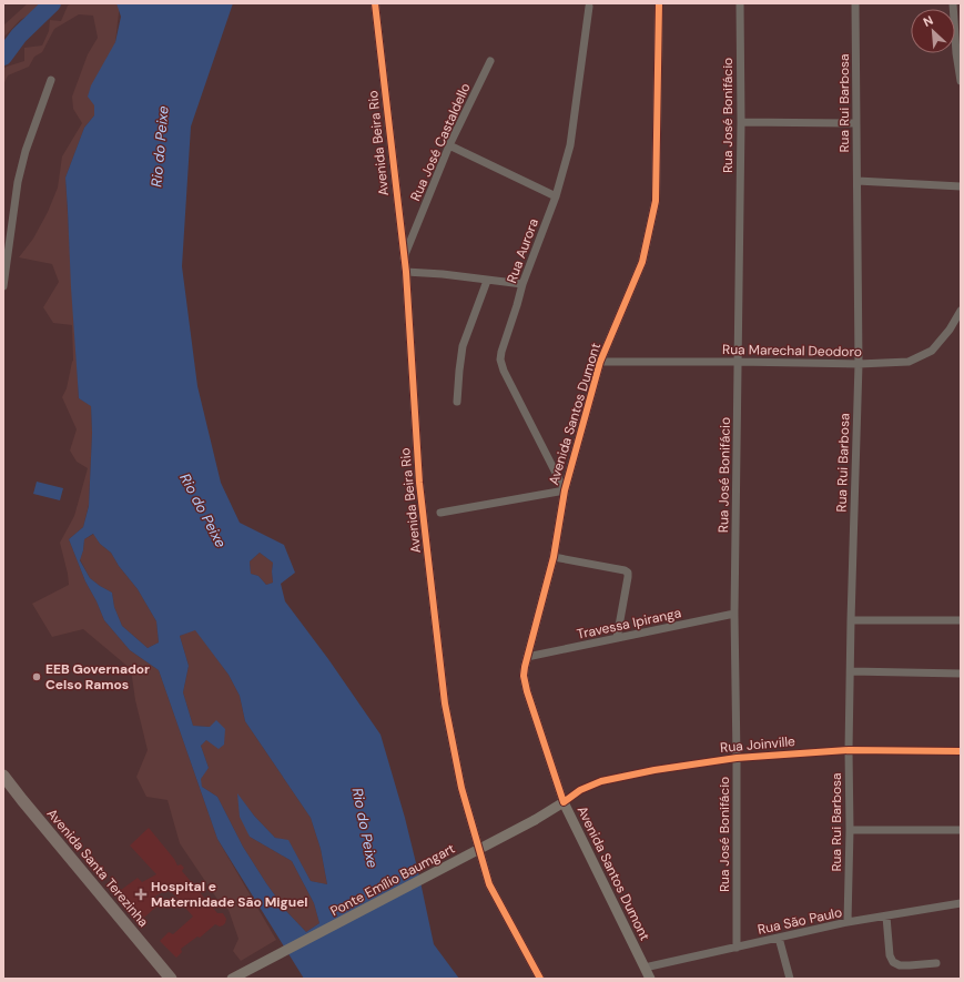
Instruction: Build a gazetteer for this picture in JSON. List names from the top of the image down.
{
  "streets": {
    "main road": ["Avenida Santos Dumont", "Avenida Santa Terezinha", "Ponte Emílio Baumgart"],
    "street": [
      "Rua Rui Barbosa",
      "Rua José Bonifácio",
      "Rua José Castaldello",
      "Avenida Beira Rio",
      "Rua Aurora",
      "Rua Marechal Deodoro",
      "Travessa Ipiranga",
      "Rua Joinville",
      "Rua São Paulo"
    ]
  },
  "crossings": [
    ["Rua Rui Barbosa", "Rua Marechal Deodoro"],
    ["Rua Rui Barbosa", "Rua Joinville"],
    ["Rua Rui Barbosa", "Rua São Paulo"],
    ["Rua José Bonifácio", "Rua Marechal Deodoro"],
    ["Rua José Bonifácio", "Travessa Ipiranga"],
    ["Rua José Bonifácio", "Rua Joinville"],
    ["Rua José Bonifácio", "Rua São Paulo"],
    ["Rua José Castaldello", "Avenida Beira Rio"],
    ["Rua Aurora", "Avenida Santos Dumont"],
    ["Rua Marechal Deodoro", "Avenida Santos Dumont"],
    ["Avenida Santos Dumont", "Travessa Ipiranga"],
    ["Avenida Santos Dumont", "Rua Joinville"],
    ["Avenida Santos Dumont", "Ponte Emílio Baumgart"],
    ["Avenida Santos Dumont", "Rua São Paulo"],
    ["Rua Joinville", "Ponte Emílio Baumgart"]
  ],
  "water": ["Rio do Peixe"],
  "places": {
    "other": ["EEB Governador Celso Ramos"],
    "health": ["Hospital e Maternidade São Miguel"]
  },
  "north": "top left"
}
